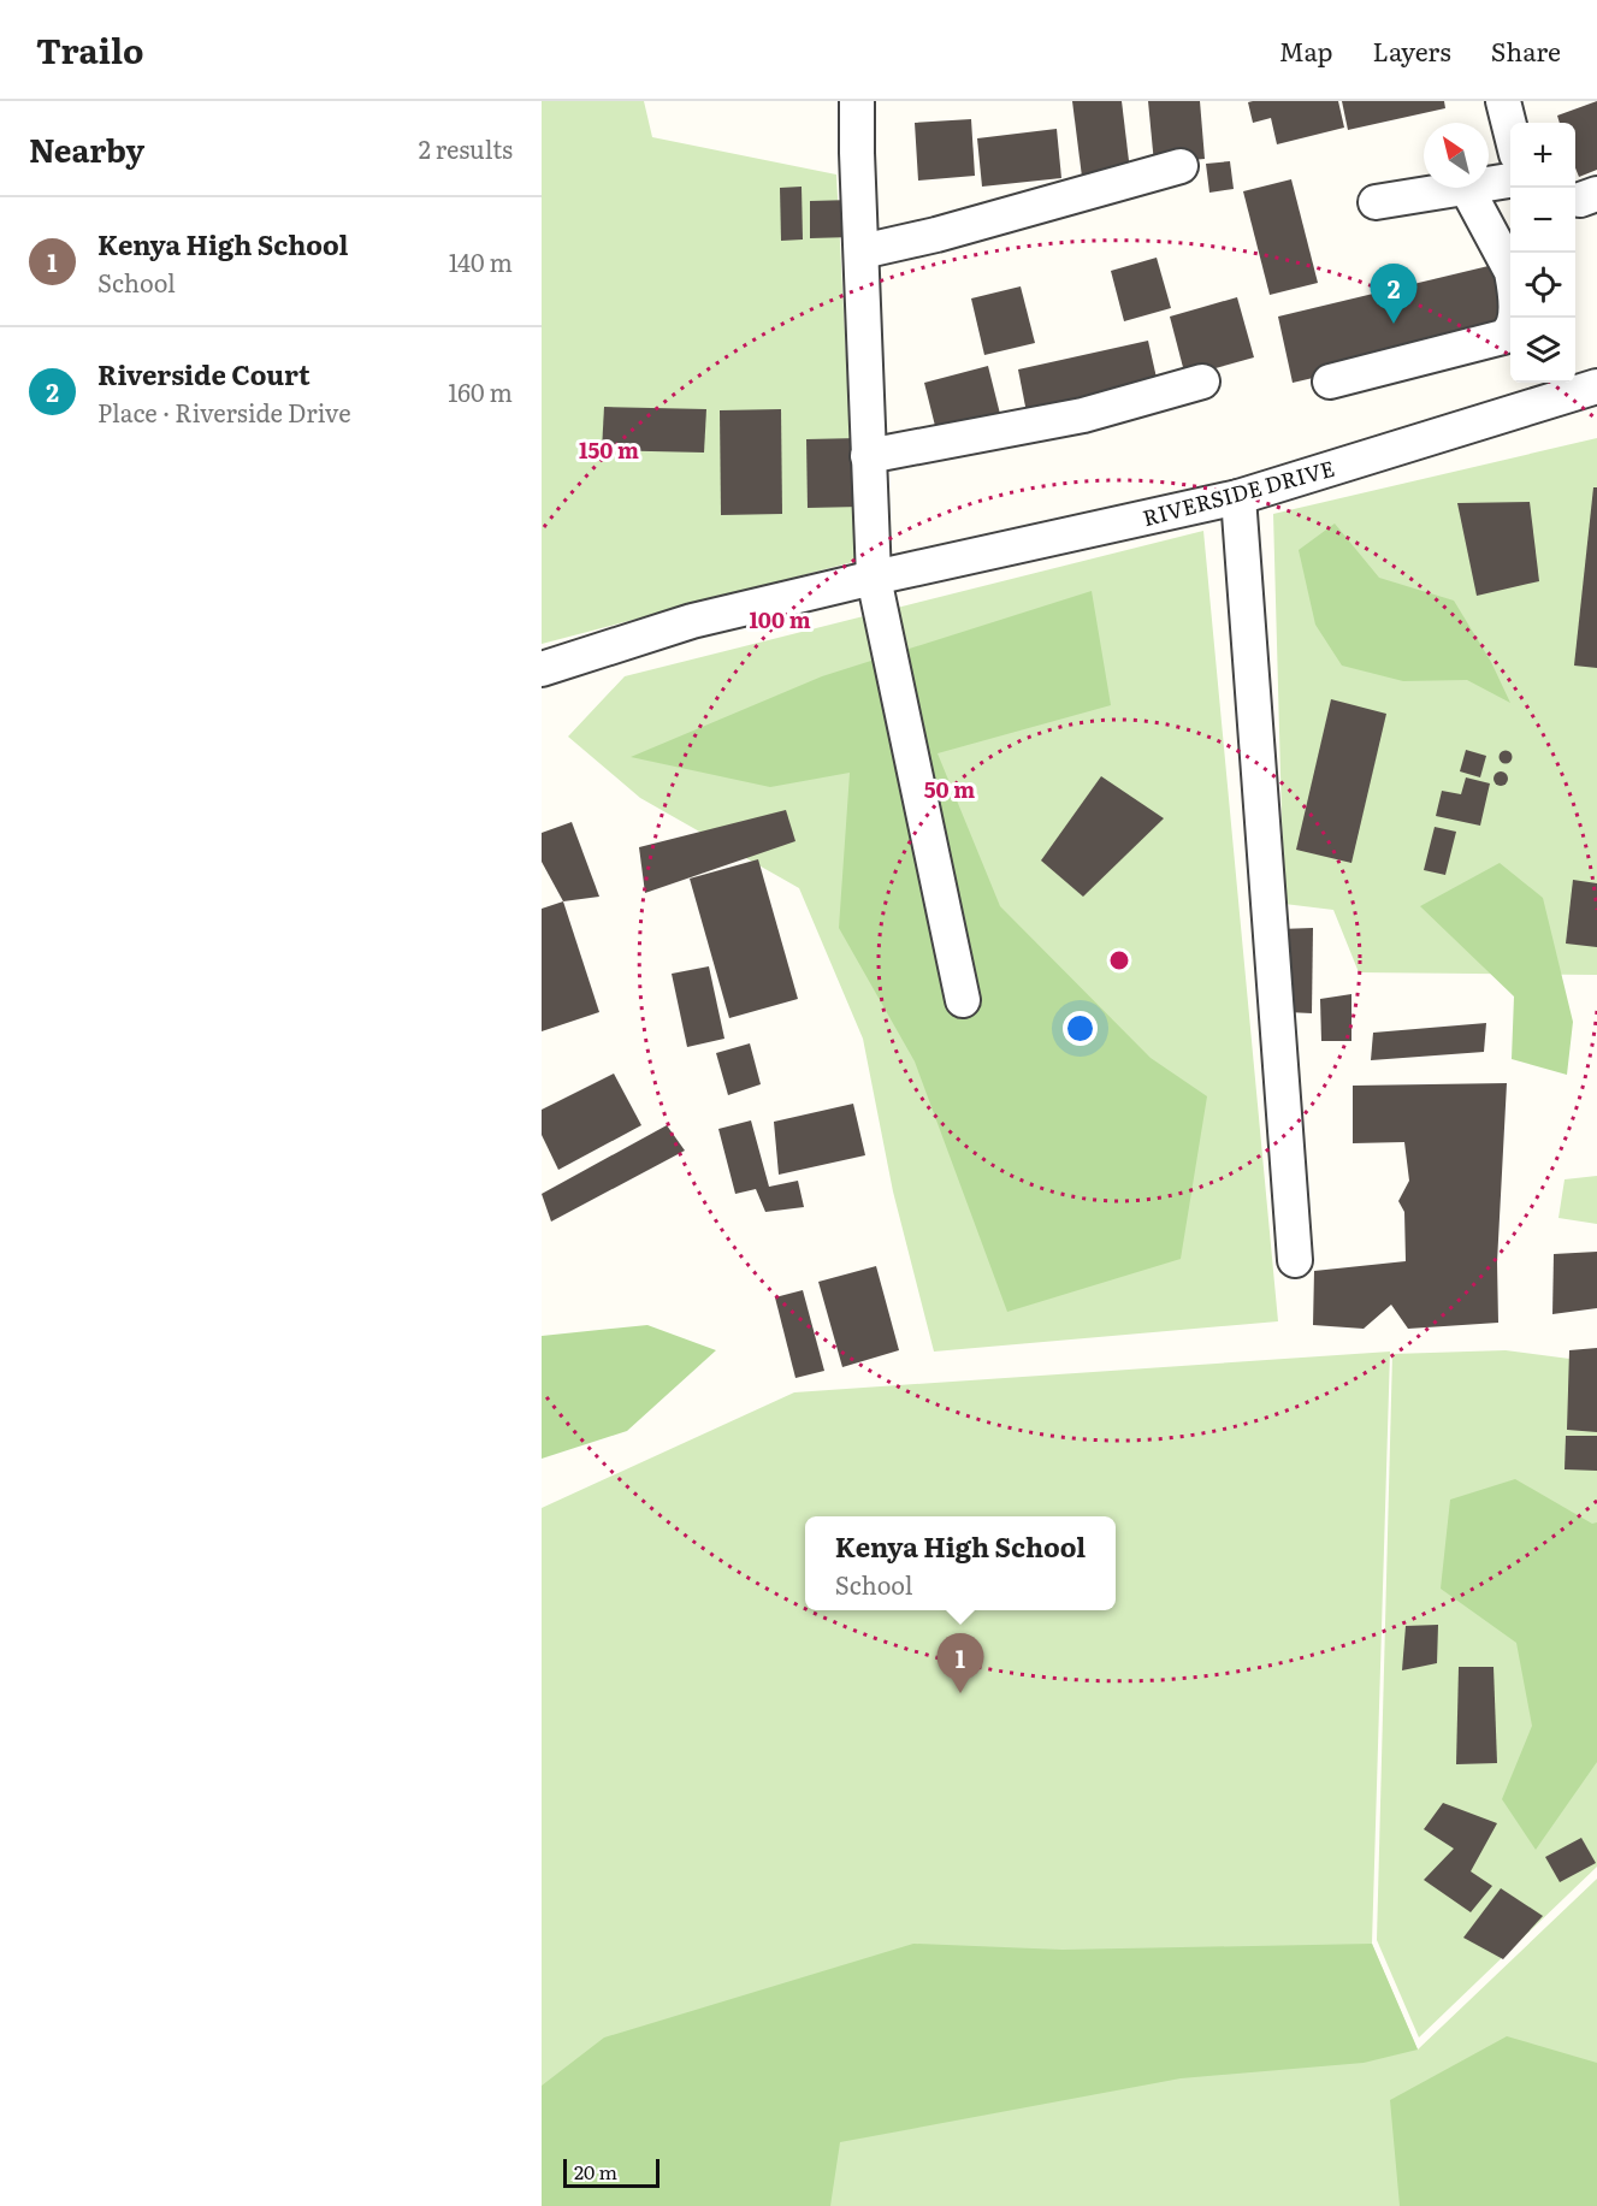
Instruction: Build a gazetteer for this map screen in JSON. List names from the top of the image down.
{
  "streets": {
    "street": ["RIVERSIDE DRIVE"]
  },
  "scale_bar": "20 m",
  "north": "top left",
  "page": {
    "header": "Trailo",
    "nav": ["Map", "Layers", "Share"],
    "heading": ["Nearby", "2 results"],
    "map_buttons": ["+", "−"],
    "list": [
      {
        "mark": "1",
        "name": "Kenya High School",
        "note": "School",
        "value": "140 m"
      },
      {
        "mark": "2",
        "name": "Riverside Court",
        "note": "Place · Riverside Drive",
        "value": "160 m"
      }
    ],
    "pins": ["2", "1"],
    "popup": ["Kenya High School", "School"],
    "scale": "20 m"
  },
  "rings": ["150 m", "100 m", "50 m"]
}
